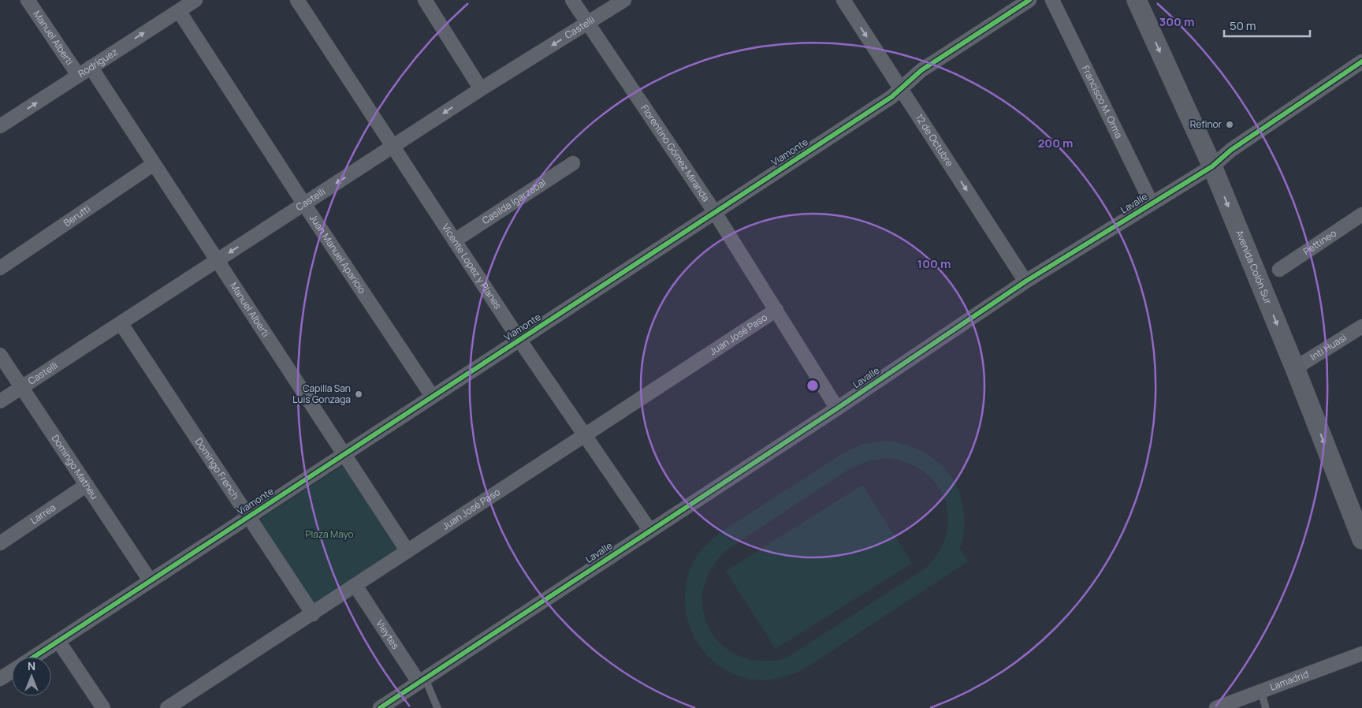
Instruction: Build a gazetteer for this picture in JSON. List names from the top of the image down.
{
  "streets": {
    "main road": ["Avenida Colón Sur"],
    "street": [
      "Castelli",
      "Manuel Alberti",
      "Rodríguez",
      "Francisco M. Orma",
      "12 de Octubre",
      "Viamonte",
      "Florentino Gómez Miranda",
      "Casilda Igarzabal",
      "Lavalle",
      "Berutti",
      "Pettineo",
      "Juan Manuel Aparicio",
      "Vicente Lopez y Planes",
      "Juan José Paso",
      "Inti Huasi",
      "Domingo Matheu",
      "Domingo French",
      "Larrea",
      "Vieytes",
      "Lamadrid"
    ]
  },
  "crossings": [
    ["Castelli", "Manuel Alberti"],
    ["Castelli", "Florentino Gómez Miranda"],
    ["Castelli", "Juan Manuel Aparicio"],
    ["Castelli", "Vicente Lopez y Planes"],
    ["Castelli", "Domingo Matheu"],
    ["Castelli", "Domingo French"],
    ["Manuel Alberti", "Rodríguez"],
    ["Manuel Alberti", "Viamonte"],
    ["Manuel Alberti", "Berutti"],
    ["Manuel Alberti", "Juan José Paso"],
    ["Rodríguez", "Juan Manuel Aparicio"],
    ["Francisco M. Orma", "Lavalle"],
    ["12 de Octubre", "Viamonte"],
    ["12 de Octubre", "Lavalle"],
    ["Viamonte", "Florentino Gómez Miranda"],
    ["Viamonte", "Juan Manuel Aparicio"],
    ["Viamonte", "Vicente Lopez y Planes"],
    ["Viamonte", "Domingo Matheu"],
    ["Viamonte", "Domingo French"],
    ["Florentino Gómez Miranda", "Lavalle"],
    ["Florentino Gómez Miranda", "Juan José Paso"],
    ["Casilda Igarzabal", "Vicente Lopez y Planes"],
    ["Lavalle", "Vicente Lopez y Planes"],
    ["Lavalle", "Avenida Colón Sur"],
    ["Lavalle", "Vieytes"],
    ["Vicente Lopez y Planes", "Juan José Paso"],
    ["Avenida Colón Sur", "Inti Huasi"],
    ["Juan José Paso", "Domingo French"],
    ["Juan José Paso", "Vieytes"],
    ["Domingo Matheu", "Larrea"]
  ],
  "one_way": [
    "Castelli",
    "Rodríguez",
    "12 de Octubre",
    "Avenida Colón Sur"
  ],
  "parks": ["Plaza Mayo"],
  "places": ["Refinor", "Capilla San Luis Gonzaga"],
  "scale_bar": "50 m",
  "north": "top",
  "rings": ["300 m", "200 m", "100 m"]
}
